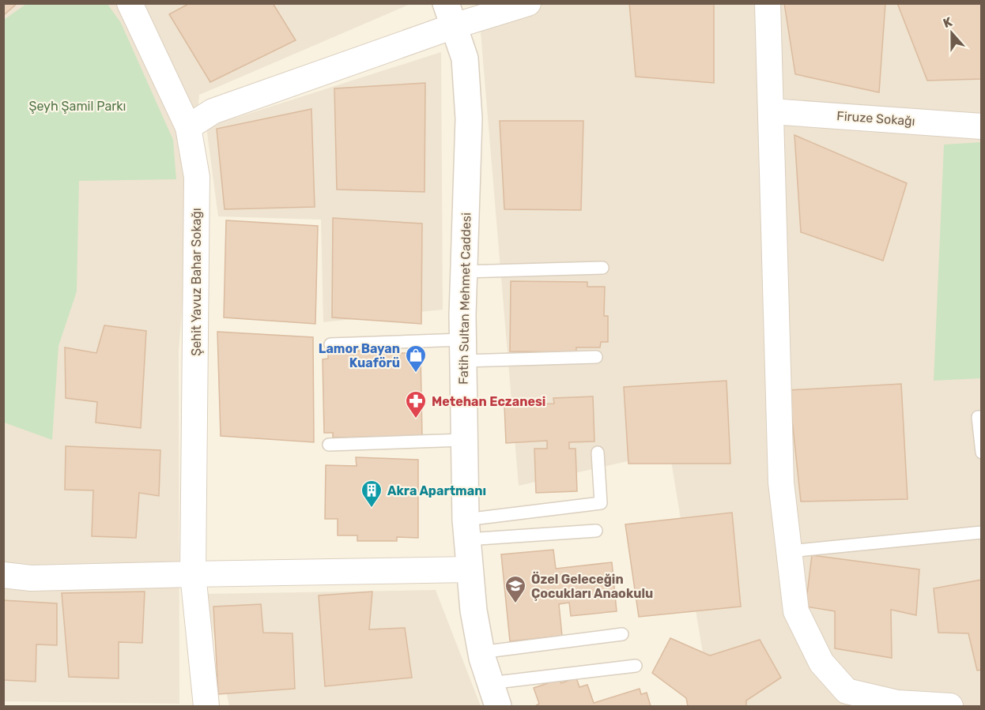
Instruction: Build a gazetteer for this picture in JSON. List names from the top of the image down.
{
  "streets": {
    "street": ["Firuze Sokağı", "Şehit Yavuz Bahar Sokağı", "Fatih Sultan Mehmet Caddesi"]
  },
  "parks": ["Şeyh Şamil Parkı"],
  "places": {
    "shop": ["Lamor Bayan Kuaförü"],
    "pharmacy": ["Metehan Eczanesi"],
    "building": ["Akra Apartmanı"],
    "school or university": ["Özel Geleceğin Çocukları Anaokulu"]
  },
  "north": "top"
}
